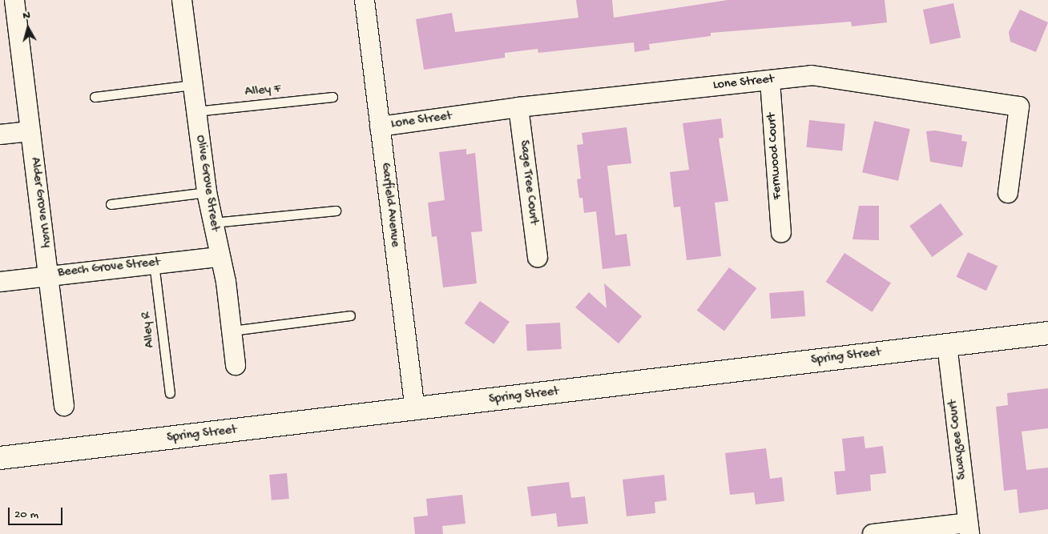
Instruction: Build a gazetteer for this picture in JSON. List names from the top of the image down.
{
  "streets": {
    "street": [
      "Lone Street",
      "Fernwood Court",
      "Sage Tree Court",
      "Olive Grove Street",
      "Alder Grove Way",
      "Garfield Avenue",
      "Beech Grove Street",
      "Spring Street",
      "Swayzee Court"
    ],
    "lane": ["Alley F", "Alley R"]
  },
  "crossings": [
    ["Lone Street", "Fernwood Court"],
    ["Lone Street", "Sage Tree Court"],
    ["Lone Street", "Garfield Avenue"],
    ["Alley F", "Olive Grove Street"],
    ["Olive Grove Street", "Beech Grove Street"],
    ["Alder Grove Way", "Beech Grove Street"],
    ["Garfield Avenue", "Spring Street"],
    ["Beech Grove Street", "Alley R"],
    ["Spring Street", "Swayzee Court"]
  ],
  "scale_bar": "20 m",
  "north": "top"
}
